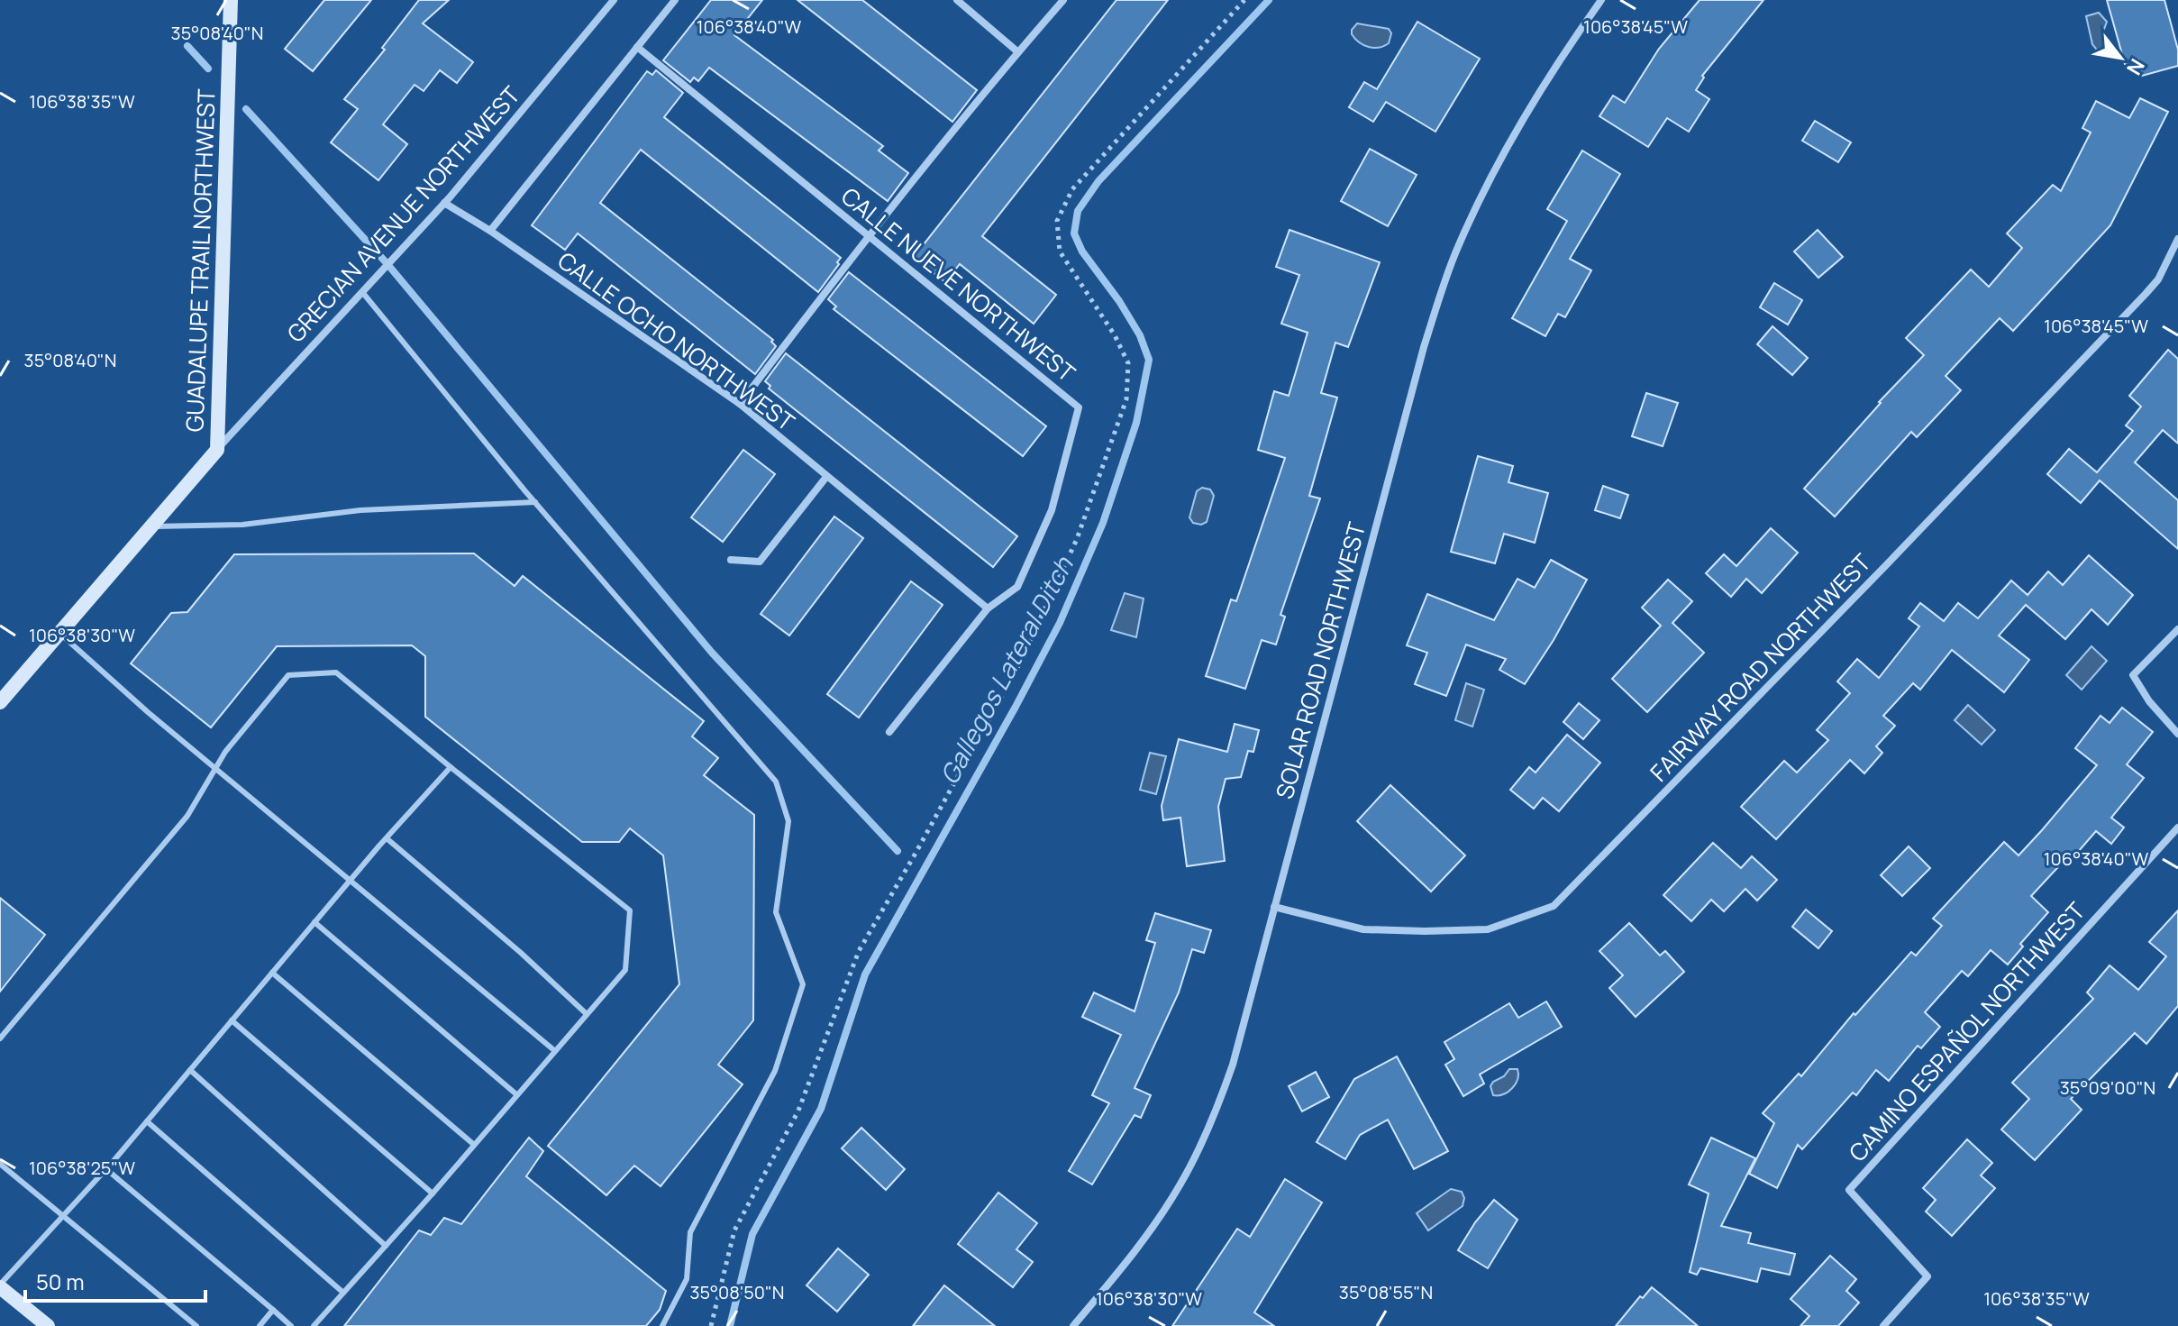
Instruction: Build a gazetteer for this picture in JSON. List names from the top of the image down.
{
  "streets": {
    "street": [
      "GRECIAN AVENUE NORTHWEST",
      "GUADALUPE TRAIL NORTHWEST",
      "CALLE NUEVE NORTHWEST",
      "CALLE OCHO NORTHWEST",
      "SOLAR ROAD NORTHWEST",
      "FAIRWAY ROAD NORTHWEST",
      "CAMINO ESPAÑOL NORTHWEST"
    ]
  },
  "crossings": [
    ["GRECIAN AVENUE NORTHWEST", "GUADALUPE TRAIL NORTHWEST"],
    ["GRECIAN AVENUE NORTHWEST", "CALLE OCHO NORTHWEST"],
    ["CALLE NUEVE NORTHWEST", "CALLE OCHO NORTHWEST"],
    ["SOLAR ROAD NORTHWEST", "FAIRWAY ROAD NORTHWEST"]
  ],
  "water": ["Gallegos Lateral Ditch"],
  "scale_bar": "50 m",
  "north": "bottom right",
  "coordinates": [
    "106°38'40\"W",
    "106°38'45\"W",
    "35°08'40\"N",
    "106°38'35\"W",
    "106°38'30\"W",
    "35°09'00\"N",
    "106°38'25\"W",
    "35°08'50\"N",
    "35°08'55\"N"
  ]
}
